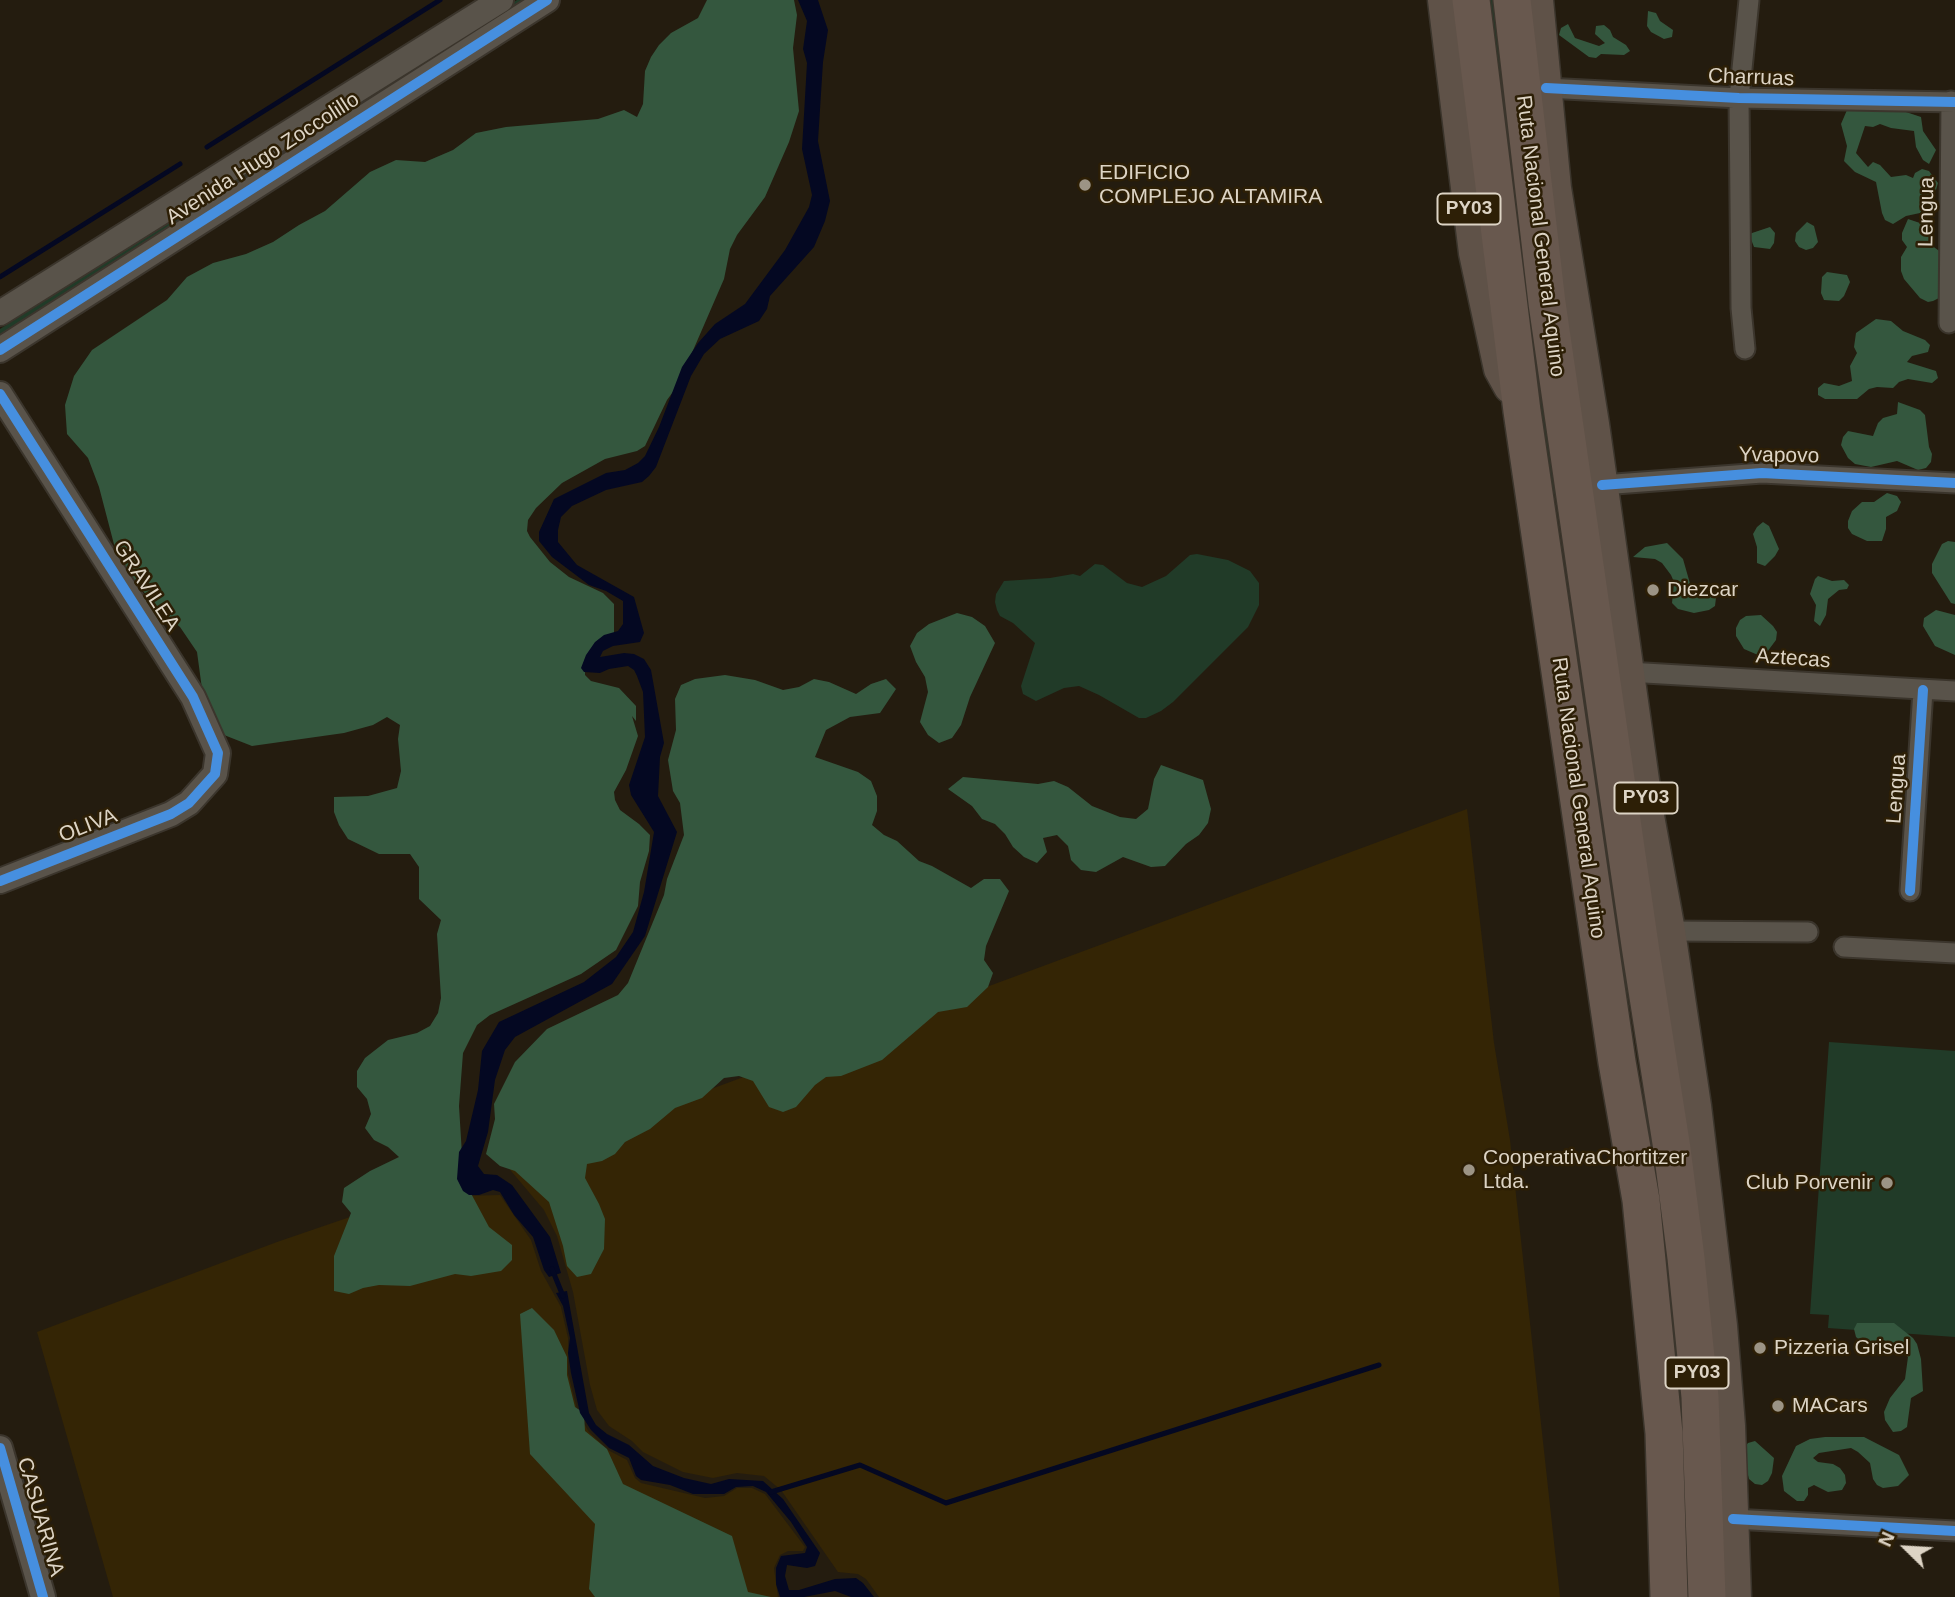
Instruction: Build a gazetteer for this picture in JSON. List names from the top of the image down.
{
  "streets": {
    "highway": ["PY03", "Ruta Nacional General Aquino"],
    "street": [
      "Charruas",
      "Avenida Hugo Zoccolillo",
      "Lengua",
      "Yvapovo",
      "GRAVILEA",
      "Aztecas",
      "OLIVA",
      "CASUARINA"
    ]
  },
  "crossings": [
    ["Charruas", "PY03"],
    ["Charruas", "Lengua"],
    ["PY03", "Ruta Nacional General Aquino"],
    ["PY03", "Yvapovo"],
    ["PY03", "Aztecas"],
    ["Lengua", "Aztecas"],
    ["GRAVILEA", "OLIVA"]
  ],
  "places": [
    "EDIFICIO COMPLEJO ALTAMIRA",
    "Diezcar",
    "CooperativaChortitzer Ltda.",
    "Club Porvenir",
    "Pizzeria Grisel",
    "MACars"
  ],
  "north": "top left"
}
